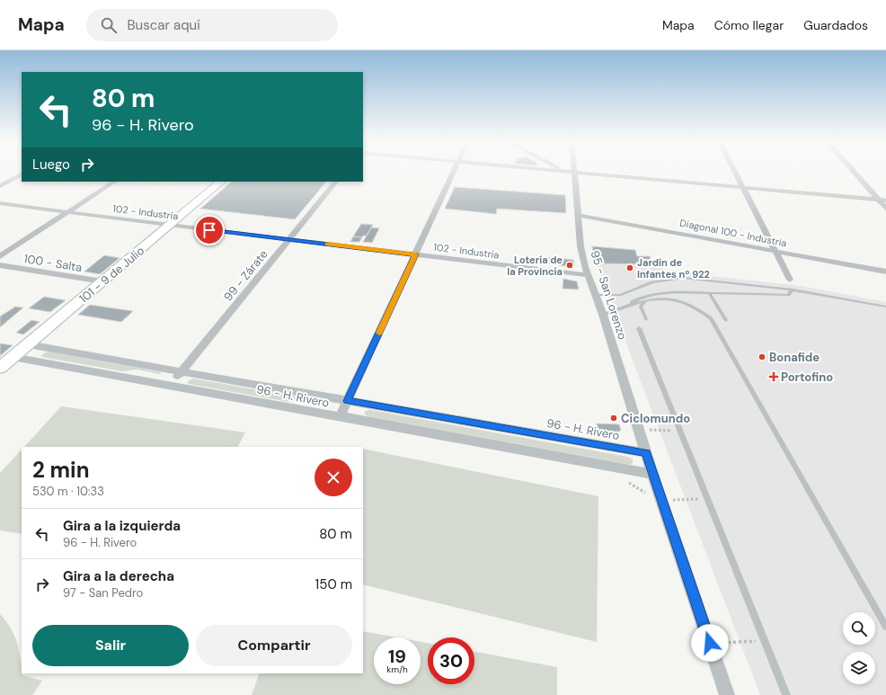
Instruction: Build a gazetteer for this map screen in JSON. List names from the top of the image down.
{
  "streets": {
    "street": [
      "102 - Industria",
      "Diagonal 100 - Industria",
      "100 - Salta",
      "101 - 9 de Julio",
      "99 - Zárate",
      "95 - San Lorenzo",
      "96 - H. Rivero"
    ]
  },
  "crossings": [
    ["102 - Industria", "101 - 9 de Julio"],
    ["102 - Industria", "99 - Zárate"],
    ["102 - Industria", "95 - San Lorenzo"],
    ["Diagonal 100 - Industria", "95 - San Lorenzo"],
    ["100 - Salta", "101 - 9 de Julio"],
    ["101 - 9 de Julio", "96 - H. Rivero"],
    ["99 - Zárate", "96 - H. Rivero"],
    ["95 - San Lorenzo", "96 - H. Rivero"]
  ],
  "places": {
    "other": [
      "Lotería de la Provincía",
      "Jardín de Infantes nº 922",
      "Bonafide",
      "Ciclomundo"
    ],
    "health": ["Portofino"]
  },
  "page": {
    "header": "Mapa",
    "search": "Buscar aquí",
    "nav": ["Mapa", "Cómo llegar", "Guardados"],
    "turn": ["80 m", "96 - H. Rivero"],
    "then": "Luego",
    "heading": ["2 min", "530 m · 10:33"],
    "list": [
      {
        "name": "Gira a la izquierda",
        "note": "96 - H. Rivero",
        "value": "80 m"
      },
      {
        "name": "Gira a la derecha",
        "note": "97 - San Pedro",
        "value": "150 m"
      }
    ],
    "buttons": ["Salir", "Compartir"],
    "speed": "19 km/h",
    "limit": "30"
  }
}
